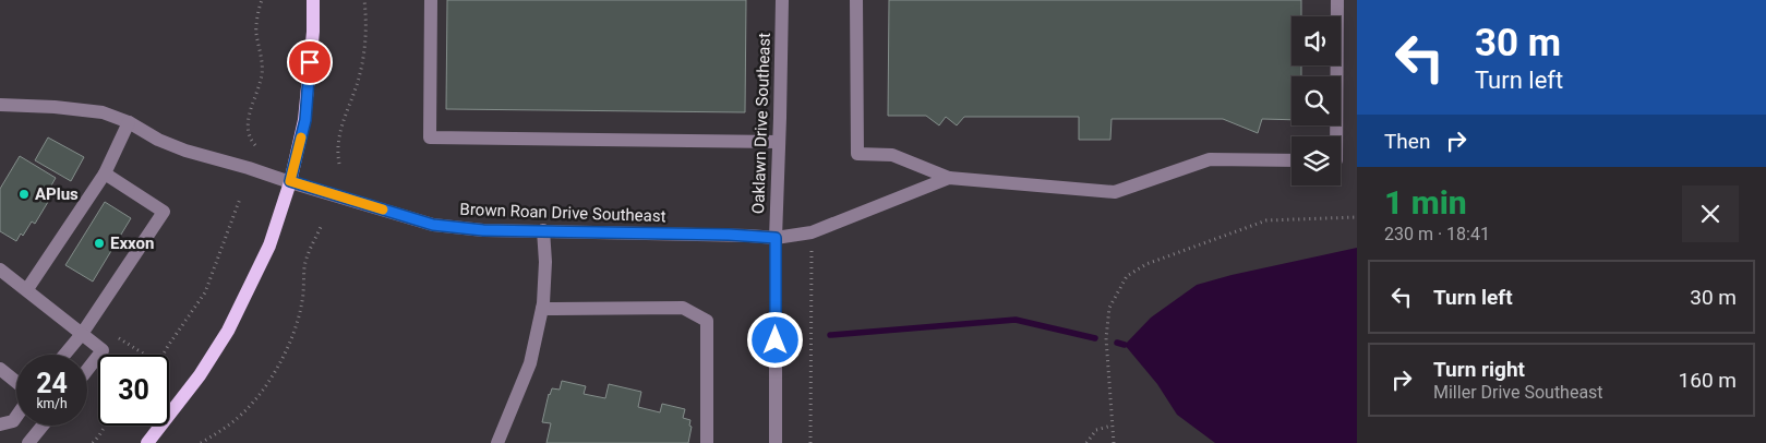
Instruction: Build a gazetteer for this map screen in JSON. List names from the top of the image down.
{
  "streets": {
    "street": ["Oaklawn Drive Southeast", "Brown Roan Drive Southeast"]
  },
  "crossings": [
    ["Oaklawn Drive Southeast", "Brown Roan Drive Southeast"]
  ],
  "places": ["APlus", "Exxon"],
  "page": {
    "turn": ["30 m", "Turn left"],
    "then": "Then",
    "heading": ["1 min", "230 m · 18:41"],
    "list": [
      {
        "name": "Turn left",
        "value": "30 m"
      },
      {
        "name": "Turn right",
        "note": "Miller Drive Southeast",
        "value": "160 m"
      }
    ],
    "speed": "24 km/h",
    "limit": "30"
  }
}
